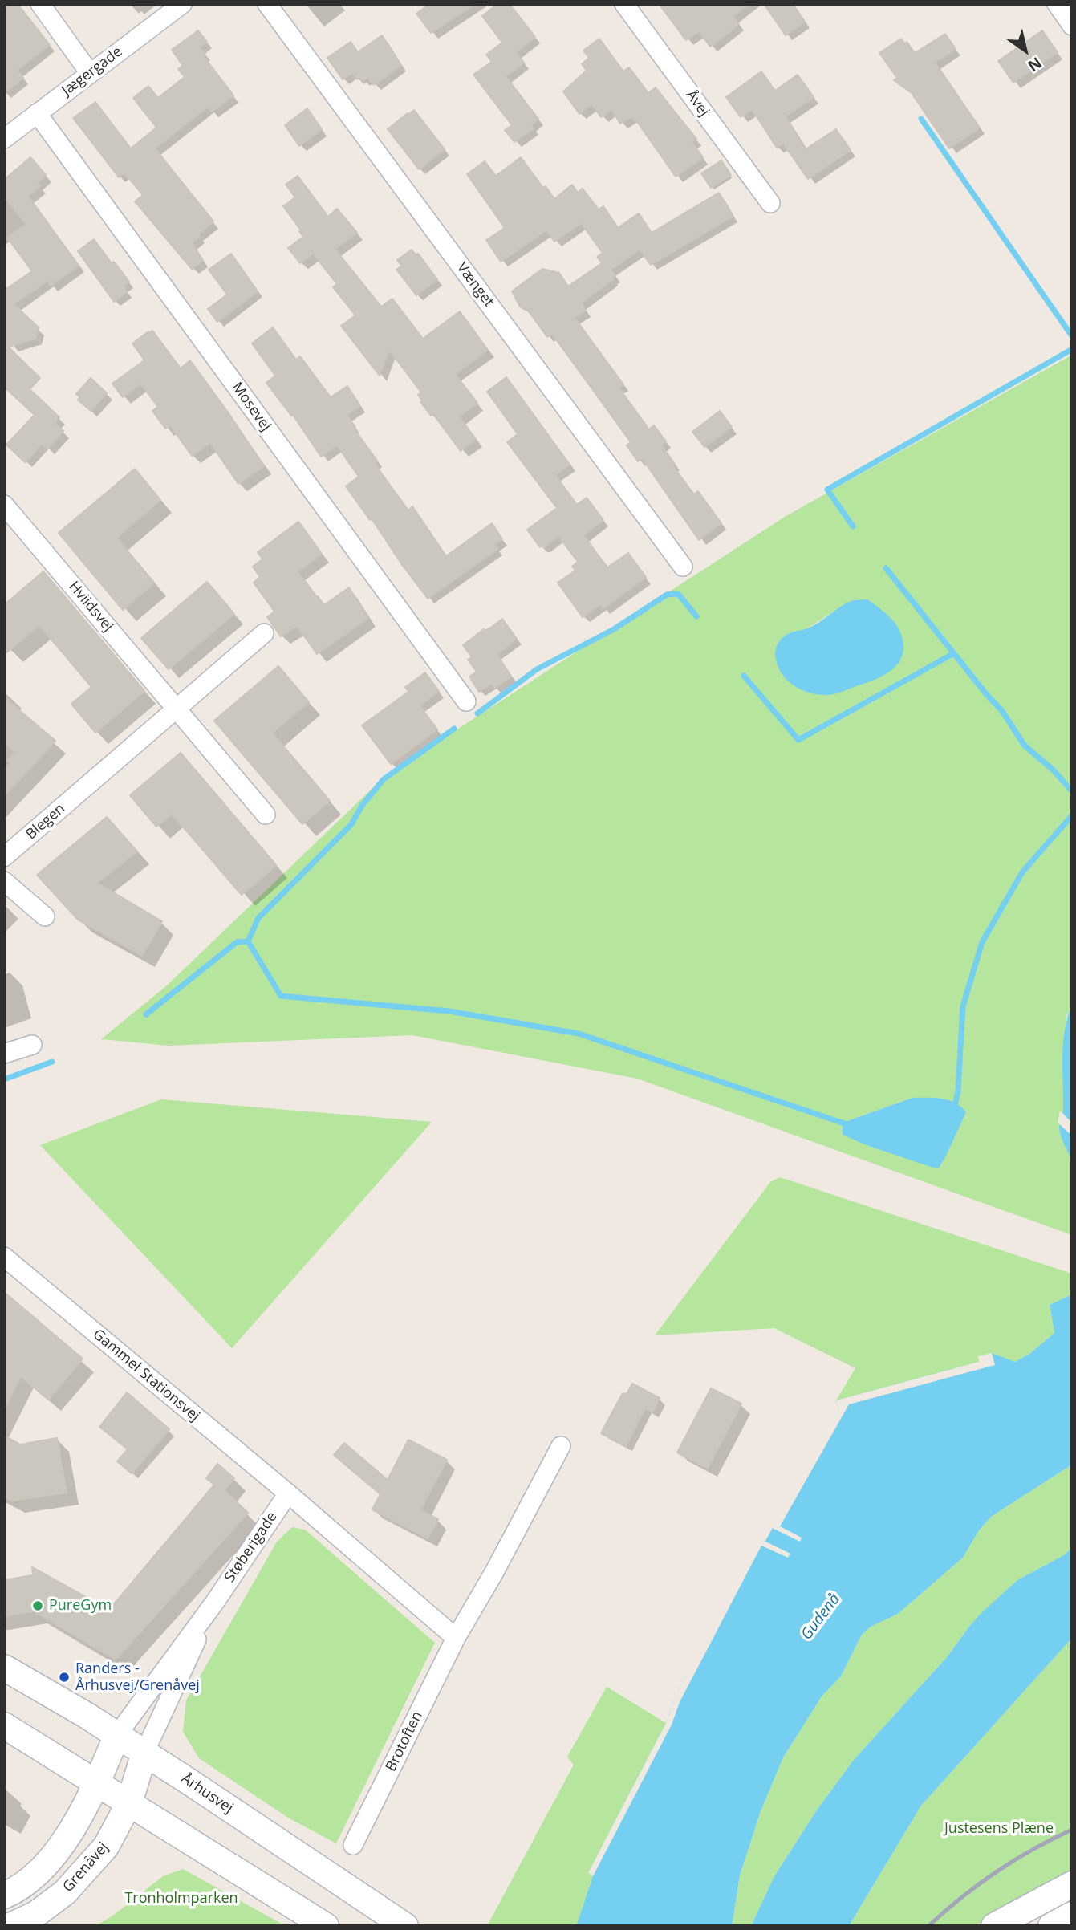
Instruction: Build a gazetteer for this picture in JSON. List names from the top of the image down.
{
  "streets": {
    "main road": ["Århusvej", "Grenåvej"],
    "street": [
      "Jægergade",
      "Åvej",
      "Vænget",
      "Mosevej",
      "Hviidsvej",
      "Blegen",
      "Gammel Stationsvej",
      "Støberigade",
      "Brotoften"
    ]
  },
  "crossings": [
    ["Jægergade", "Mosevej"],
    ["Hviidsvej", "Blegen"],
    ["Gammel Stationsvej", "Støberigade"],
    ["Støberigade", "Århusvej"],
    ["Støberigade", "Grenåvej"],
    ["Århusvej", "Grenåvej"]
  ],
  "water": ["Gudenå"],
  "parks": ["Justesens Plæne", "Tronholmparken"],
  "places": ["PureGym", "Randers - Århusvej/Grenåvej"],
  "north": "bottom right"
}
